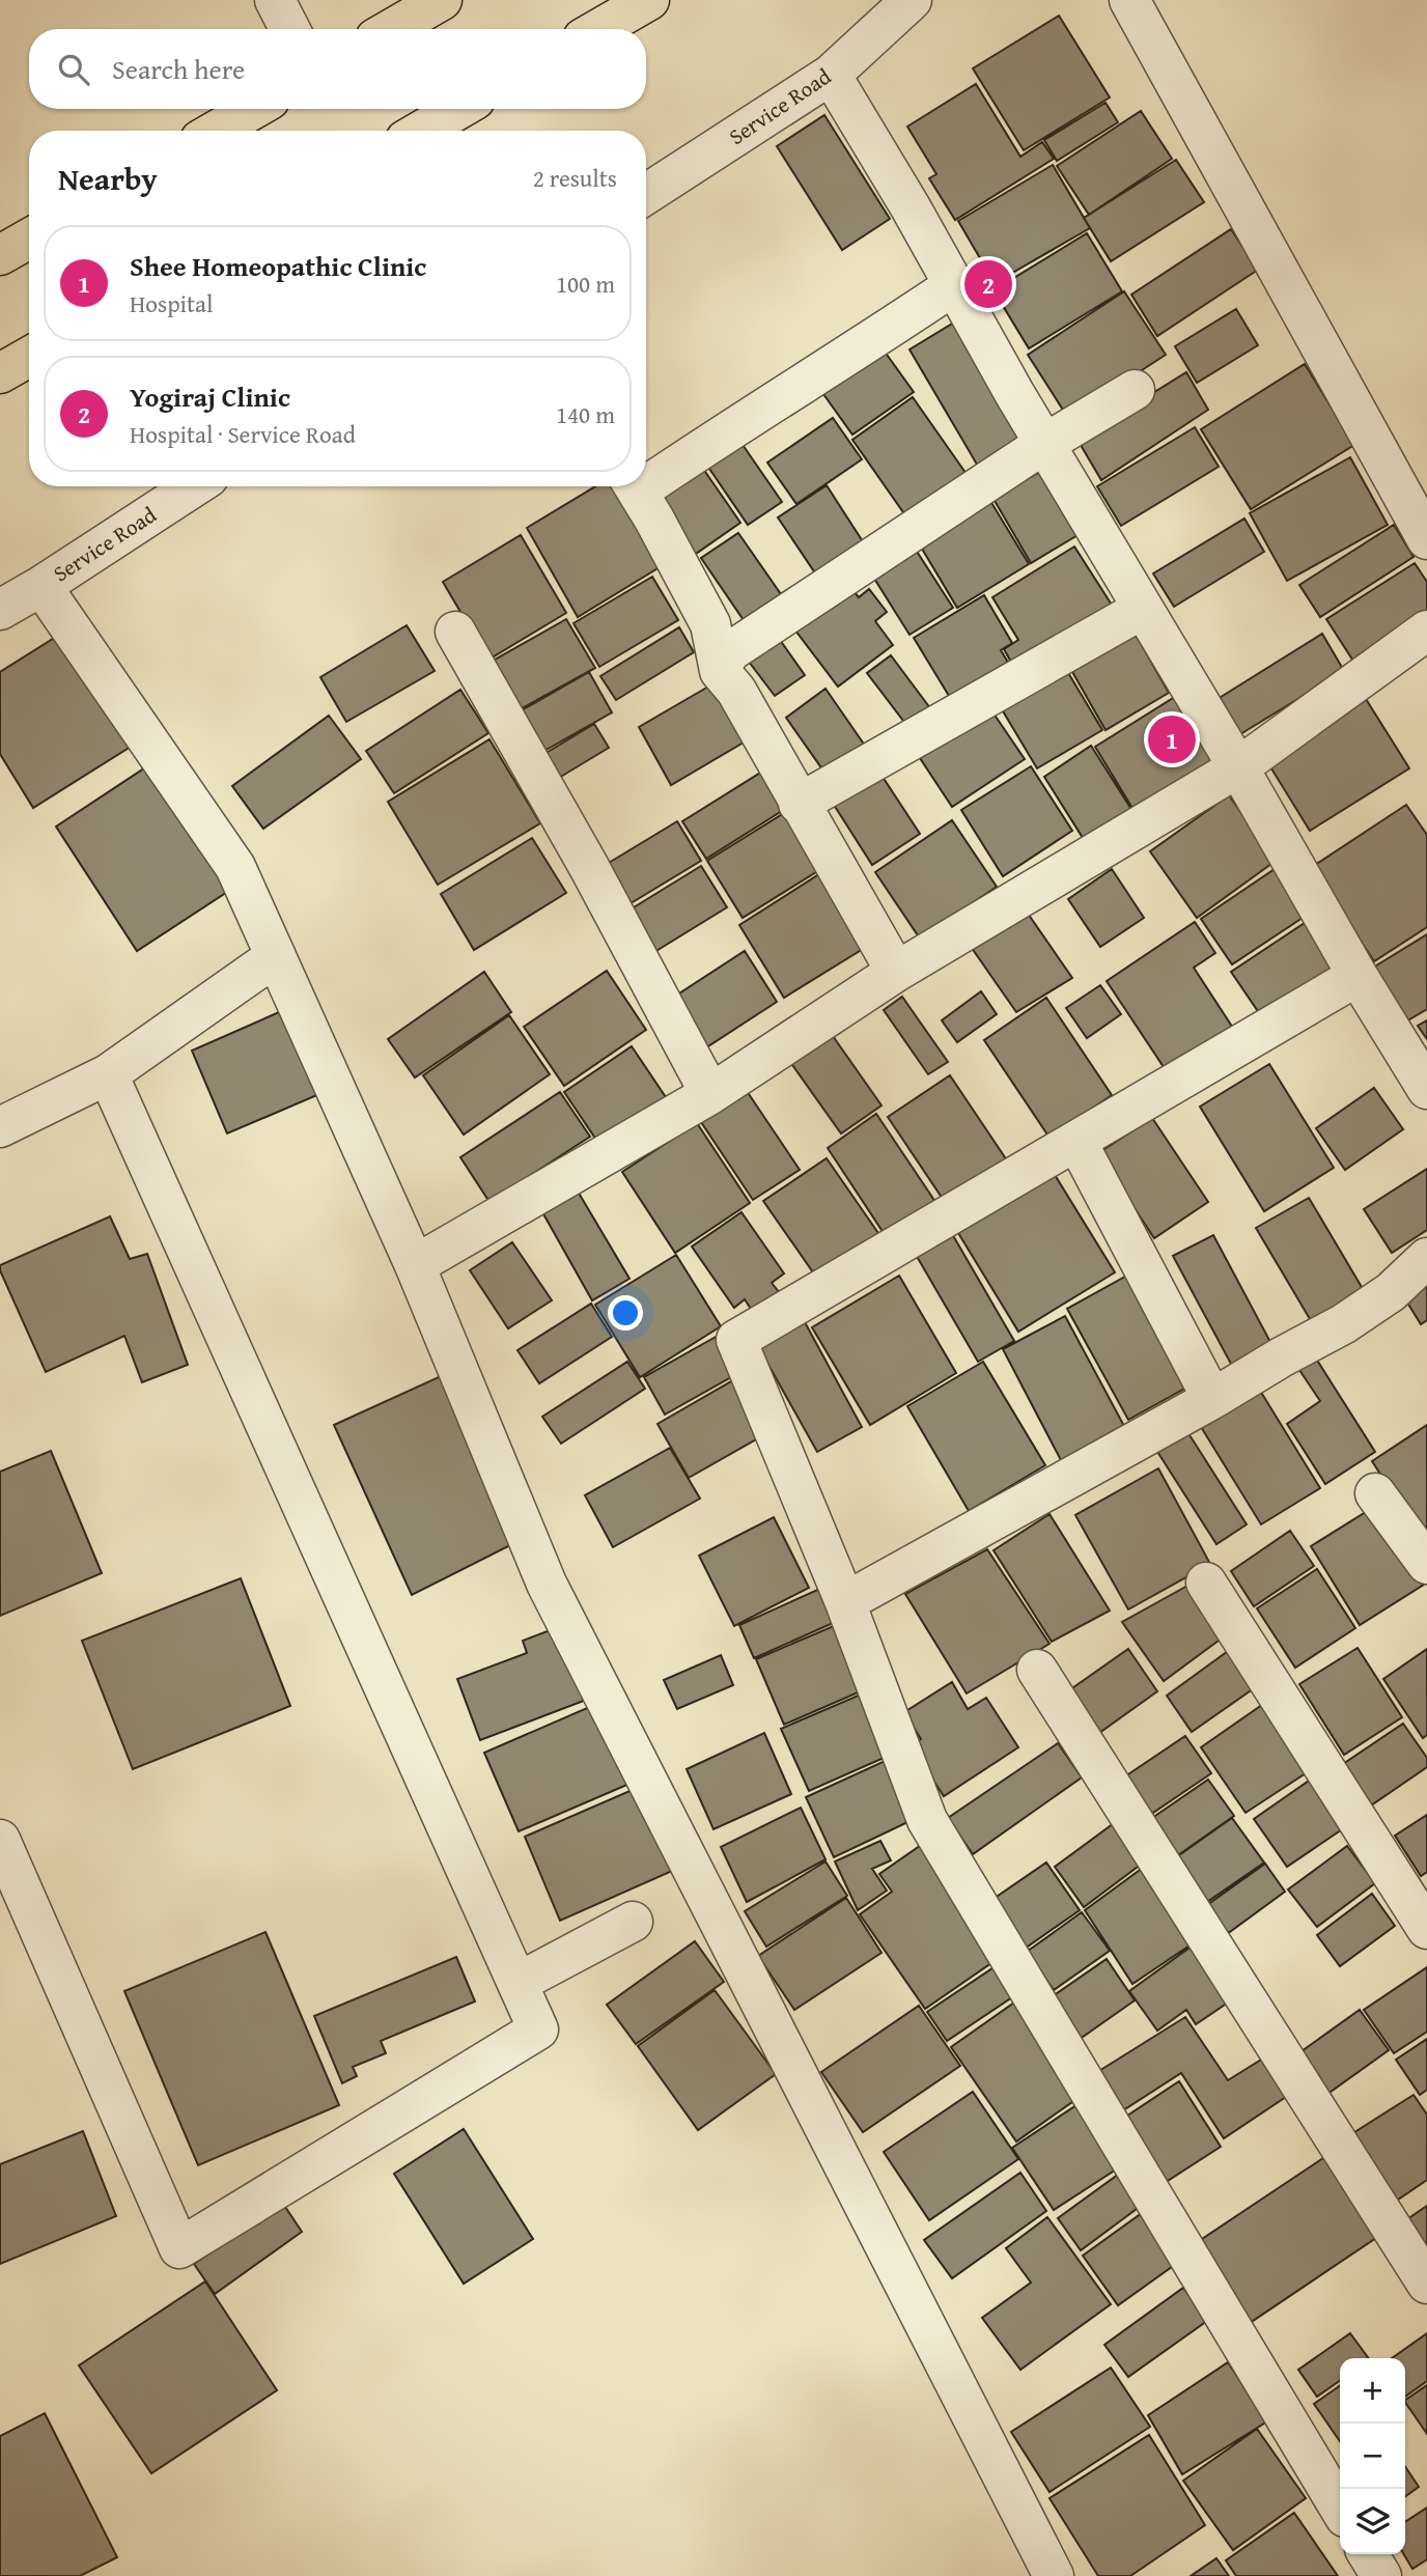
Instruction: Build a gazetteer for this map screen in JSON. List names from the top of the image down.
{
  "streets": {
    "street": ["Service Road"]
  },
  "page": {
    "search": "Search here",
    "heading": ["Nearby", "2 results"],
    "list": [
      {
        "mark": "1",
        "name": "Shee Homeopathic Clinic",
        "note": "Hospital",
        "value": "100 m"
      },
      {
        "mark": "2",
        "name": "Yogiraj Clinic",
        "note": "Hospital · Service Road",
        "value": "140 m"
      }
    ],
    "pins": ["2", "1"],
    "map_buttons": ["+", "−"]
  }
}
